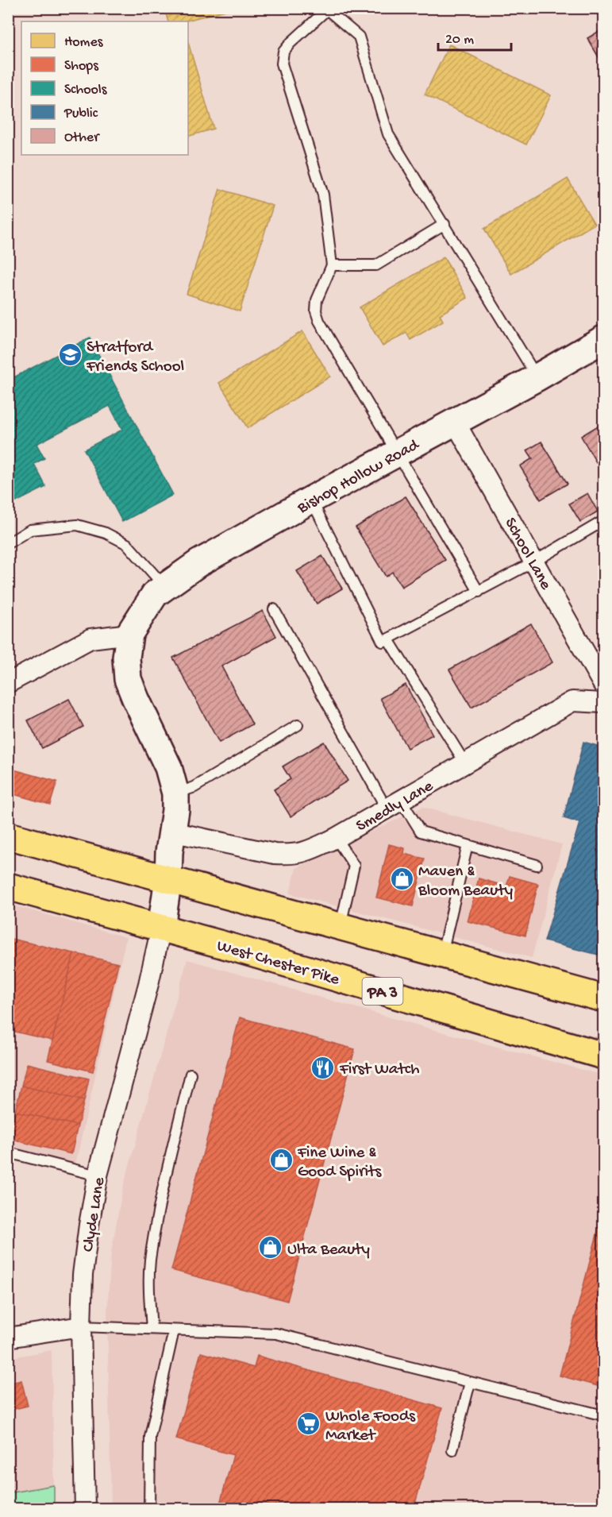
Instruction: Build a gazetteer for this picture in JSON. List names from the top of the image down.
{
  "streets": {
    "highway": ["West Chester Pike", "PA 3"],
    "street": [
      "Bishop Hollow Road",
      "School Lane",
      "Smedly Lane",
      "Clyde Lane"
    ]
  },
  "crossings": [
    ["Bishop Hollow Road", "School Lane"],
    ["Bishop Hollow Road", "Smedly Lane"],
    ["Bishop Hollow Road", "West Chester Pike"],
    ["Bishop Hollow Road", "Clyde Lane"],
    ["West Chester Pike", "Clyde Lane"]
  ],
  "places": {
    "school or university": ["Stratford Friends School"],
    "shop": ["Maven & Bloom Beauty", "Fine Wine & Good Spirits", "Ulta Beauty"],
    "restaurant": ["First Watch"],
    "supermarket": ["Whole Foods Market"]
  },
  "legend": [
    "Homes",
    "Shops",
    "Schools",
    "Public",
    "Other"
  ],
  "scale_bar": "20 m"
}
